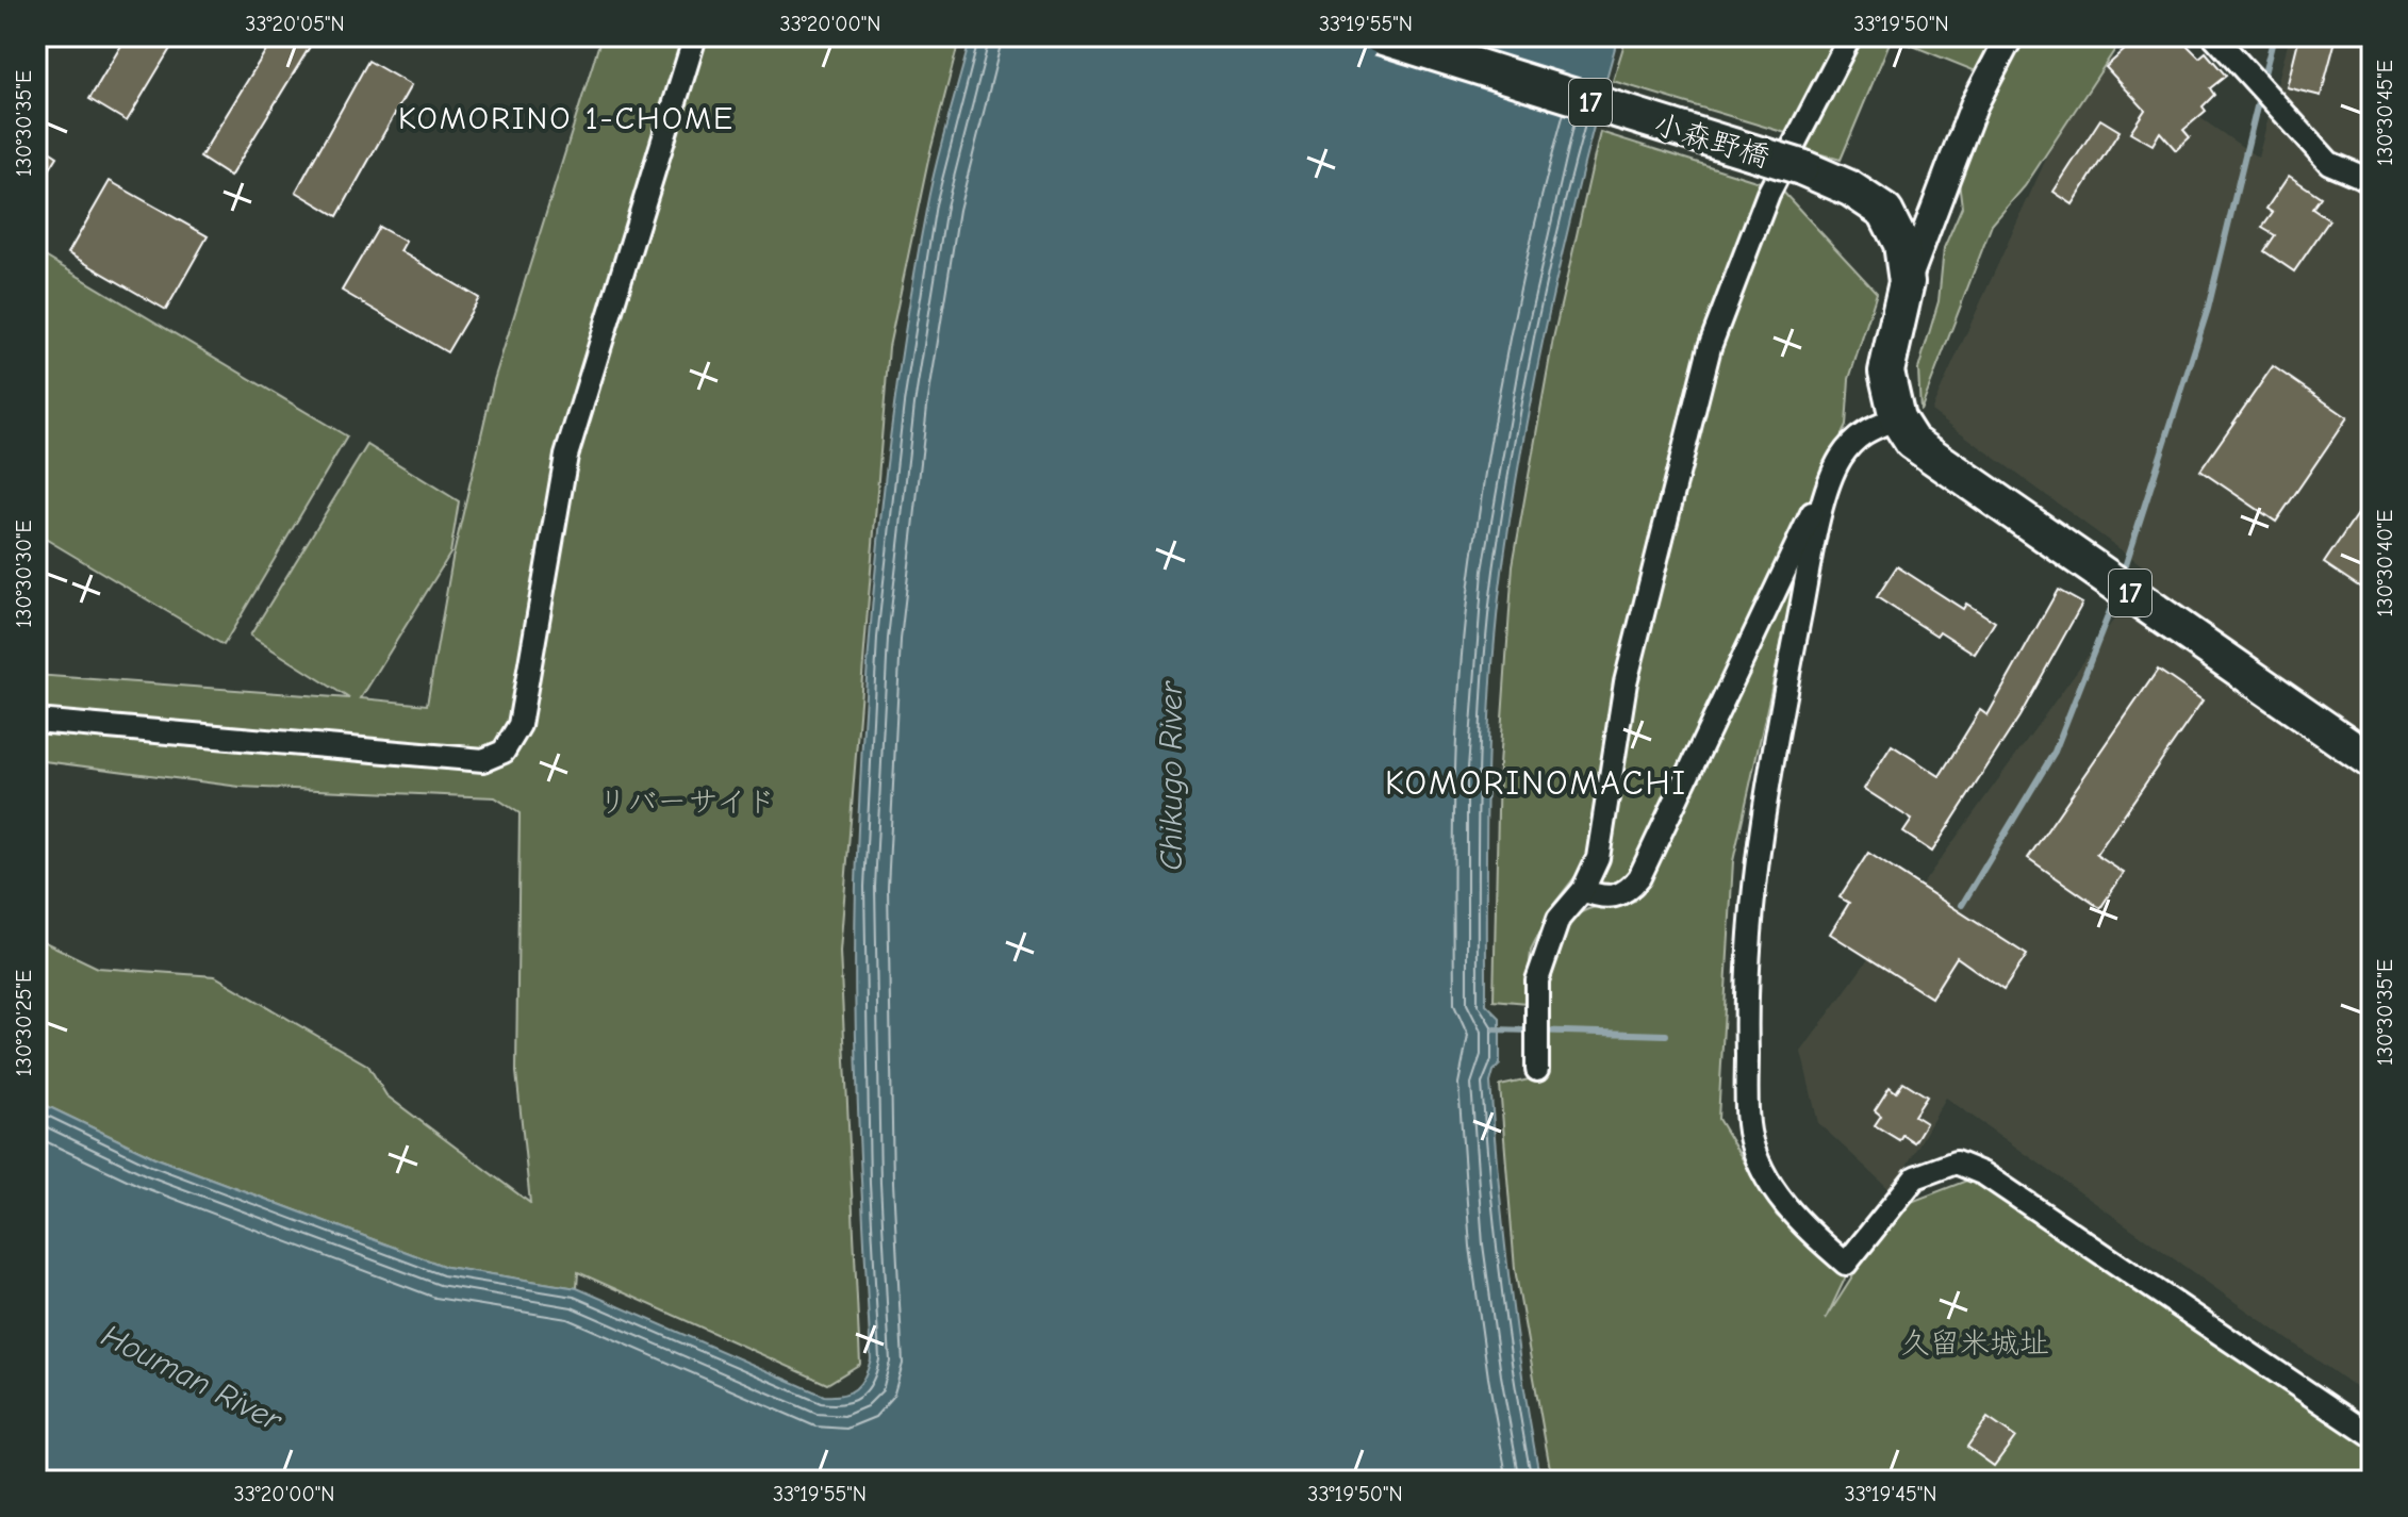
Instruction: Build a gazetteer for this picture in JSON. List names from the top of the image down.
{
  "streets": {
    "main road": ["17", "小森野橋"]
  },
  "crossings": [
    ["17", "小森野橋"]
  ],
  "districts": ["KOMORINO 1-CHOME", "KOMORINOMACHI"],
  "water": ["Chikugo River", "Houman River"],
  "parks": ["リバーサイド", "久留米城址"],
  "coordinates": [
    "33°20'05\"N",
    "33°20'00\"N",
    "33°19'55\"N",
    "33°19'50\"N",
    "130°30'45\"E",
    "130°30'35\"E",
    "130°30'40\"E",
    "130°30'30\"E",
    "130°30'25\"E",
    "33°19'45\"N"
  ]
}
